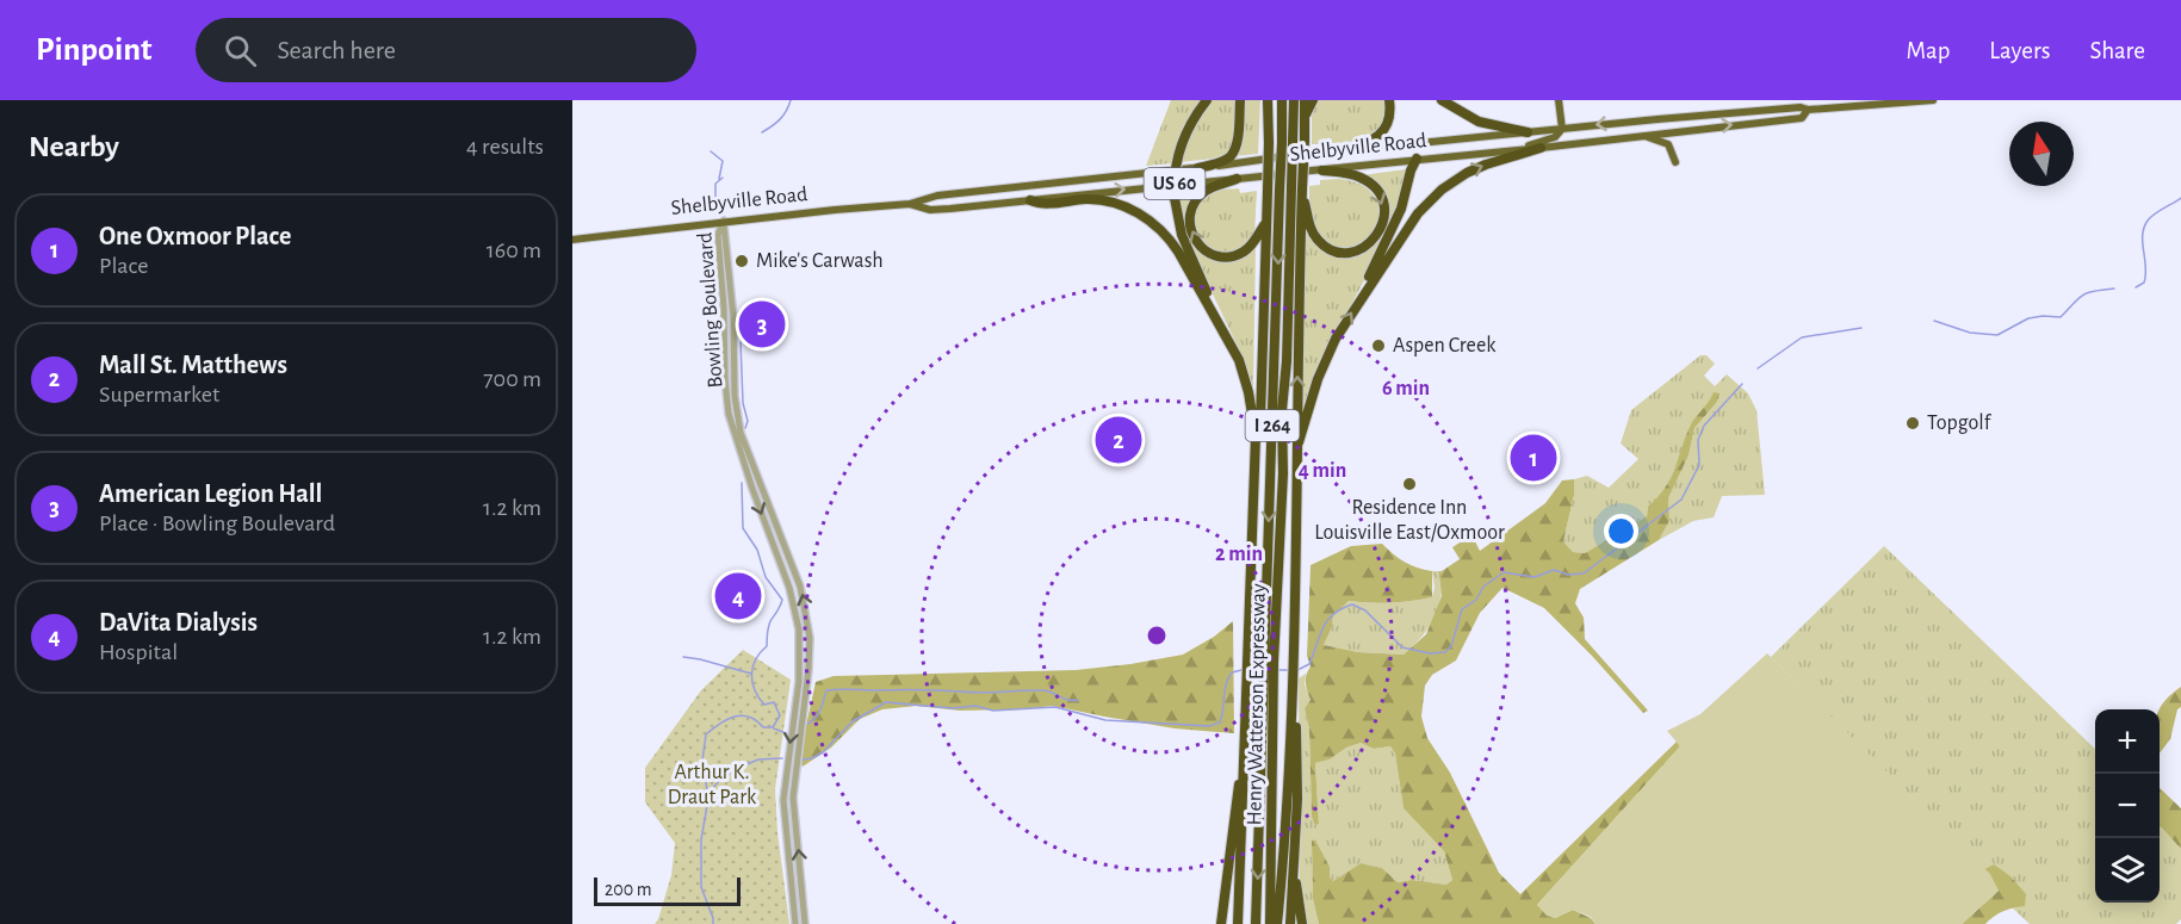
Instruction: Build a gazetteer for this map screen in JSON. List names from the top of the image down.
{
  "streets": {
    "highway": ["I 264", "Henry Watterson Expressway"],
    "main road": ["Shelbyville Road", "US 60"],
    "street": ["Bowling Boulevard"]
  },
  "crossings": [
    ["Shelbyville Road", "Bowling Boulevard"]
  ],
  "parks": ["Arthur K. Draut Park"],
  "places": [
    "Mike's Carwash",
    "Aspen Creek",
    "Topgolf",
    "Residence Inn Louisville East/Oxmoor"
  ],
  "scale_bar": "200 m",
  "north": "top",
  "page": {
    "header": "Pinpoint",
    "search": "Search here",
    "nav": ["Map", "Layers", "Share"],
    "heading": ["Nearby", "4 results"],
    "list": [
      {
        "mark": "1",
        "name": "One Oxmoor Place",
        "note": "Place",
        "value": "160 m"
      },
      {
        "mark": "2",
        "name": "Mall St. Matthews",
        "note": "Supermarket",
        "value": "700 m"
      },
      {
        "mark": "3",
        "name": "American Legion Hall",
        "note": "Place · Bowling Boulevard",
        "value": "1.2 km"
      },
      {
        "mark": "4",
        "name": "DaVita Dialysis",
        "note": "Hospital",
        "value": "1.2 km"
      }
    ],
    "pins": [
      "3",
      "2",
      "1",
      "4"
    ],
    "map_buttons": ["+", "−"],
    "scale": "200 m"
  },
  "rings": ["6 min", "4 min", "2 min"]
}
